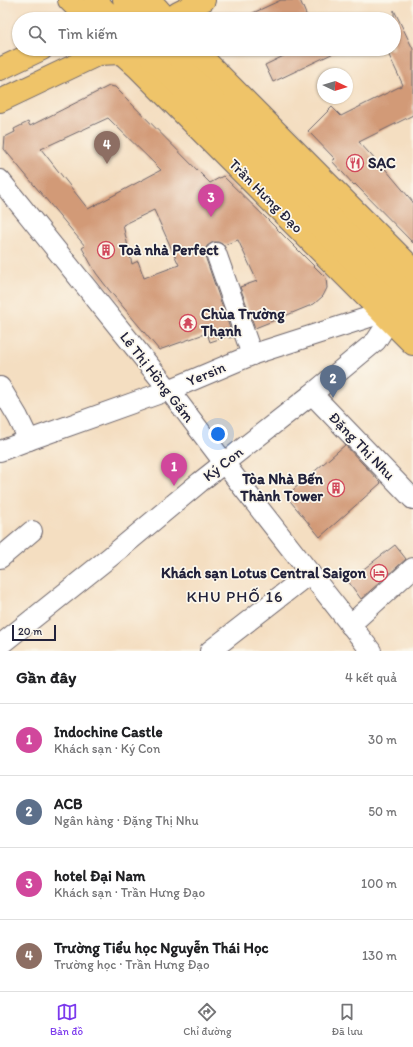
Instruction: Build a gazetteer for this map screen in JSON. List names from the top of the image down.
{
  "streets": {
    "main road": ["Trần Hưng Đạo"],
    "street": [
      "Yersin",
      "Lê Thị Hồng Gấm",
      "Ðặng Thị Nhu",
      "Ký Con"
    ]
  },
  "crossings": [
    ["Trần Hưng Đạo", "Yersin"],
    ["Trần Hưng Đạo", "Ký Con"],
    ["Yersin", "Lê Thị Hồng Gấm"],
    ["Yersin", "Ký Con"],
    ["Lê Thị Hồng Gấm", "Ký Con"],
    ["Ðặng Thị Nhu", "Ký Con"]
  ],
  "districts": ["KHU PHỐ 16"],
  "places": {
    "restaurant": ["SẠC"],
    "building": ["Toà nhà Perfect", "Tòa Nhà Bến Thành Tower"],
    "temple": ["Chùa Trường Thạnh"],
    "hotel": ["Khách sạn Lotus Central Saigon"]
  },
  "scale_bar": "20 m",
  "north": "right",
  "page": {
    "search": "Tìm kiếm",
    "pins": [
      "4",
      "3",
      "2",
      "1"
    ],
    "scale": "20 m",
    "heading": ["Gần đây", "4 kết quả"],
    "list": [
      {
        "mark": "1",
        "name": "Indochine Castle",
        "note": "Khách sạn · Ký Con",
        "value": "30 m"
      },
      {
        "mark": "2",
        "name": "ACB",
        "note": "Ngân hàng · Ðặng Thị Nhu",
        "value": "50 m"
      },
      {
        "mark": "3",
        "name": "hotel Đại Nam",
        "note": "Khách sạn · Trần Hưng Đạo",
        "value": "100 m"
      },
      {
        "mark": "4",
        "name": "Trường Tiểu học Nguyễn Thái Học",
        "note": "Trường học · Trần Hưng Đạo",
        "value": "130 m"
      }
    ],
    "nav": ["Bản đồ", "Chỉ đường", "Đã lưu"]
  }
}
